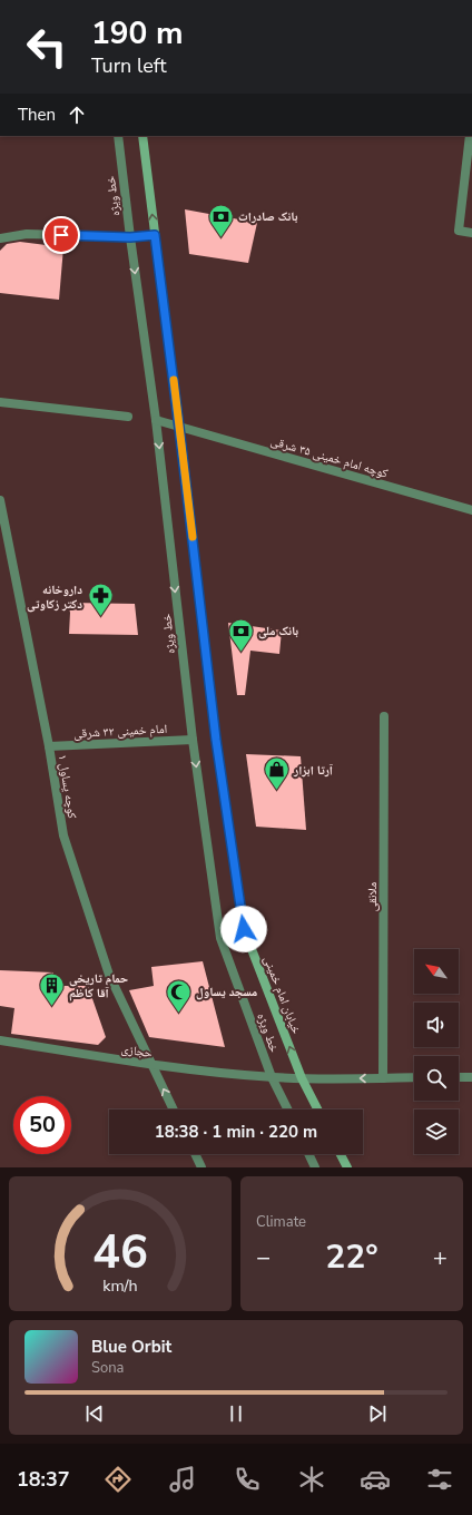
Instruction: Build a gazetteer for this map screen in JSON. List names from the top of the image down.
{
  "streets": {
    "main road": ["خیابان امام خمینی"],
    "street": [
      "خط ویژه",
      "کوچه امام خمینی ۳۵ شرقی",
      "امام خمینی ۳۲ شرقی",
      "کوچه یساول ۱",
      "ملانقی",
      "حجازی"
    ]
  },
  "crossings": [
    ["خط ویژه", "کوچه امام خمینی ۳۵ شرقی"],
    ["خط ویژه", "امام خمینی ۳۲ شرقی"],
    ["خط ویژه", "حجازی"],
    ["کوچه امام خمینی ۳۵ شرقی", "خیابان امام خمینی"],
    ["امام خمینی ۳۲ شرقی", "کوچه یساول ۱"],
    ["کوچه یساول ۱", "حجازی"],
    ["ملانقی", "حجازی"],
    ["خیابان امام خمینی", "حجازی"]
  ],
  "one_way": ["خط ویژه", "خیابان امام خمینی"],
  "places": {
    "bank": ["بانک صادرات", "بانک ملی"],
    "pharmacy": ["داروخانه دکتر زکاوتی"],
    "shop": ["آرتا ابزار"],
    "building": ["حمام تاریخی آقا کاظم"],
    "mosque": ["مسجد یساول"]
  },
  "north": "top left",
  "page": {
    "turn": ["190 m", "Turn left"],
    "then": "Then",
    "limit": "50",
    "trip": "18:38 · 1 min · 220 m",
    "tile": "Climate",
    "heat": ["−", "22°", "+"],
    "song": ["Blue Orbit", "Sona"],
    "tabs": "18:37",
    "gauge": ["46", "km/h"]
  }
}
